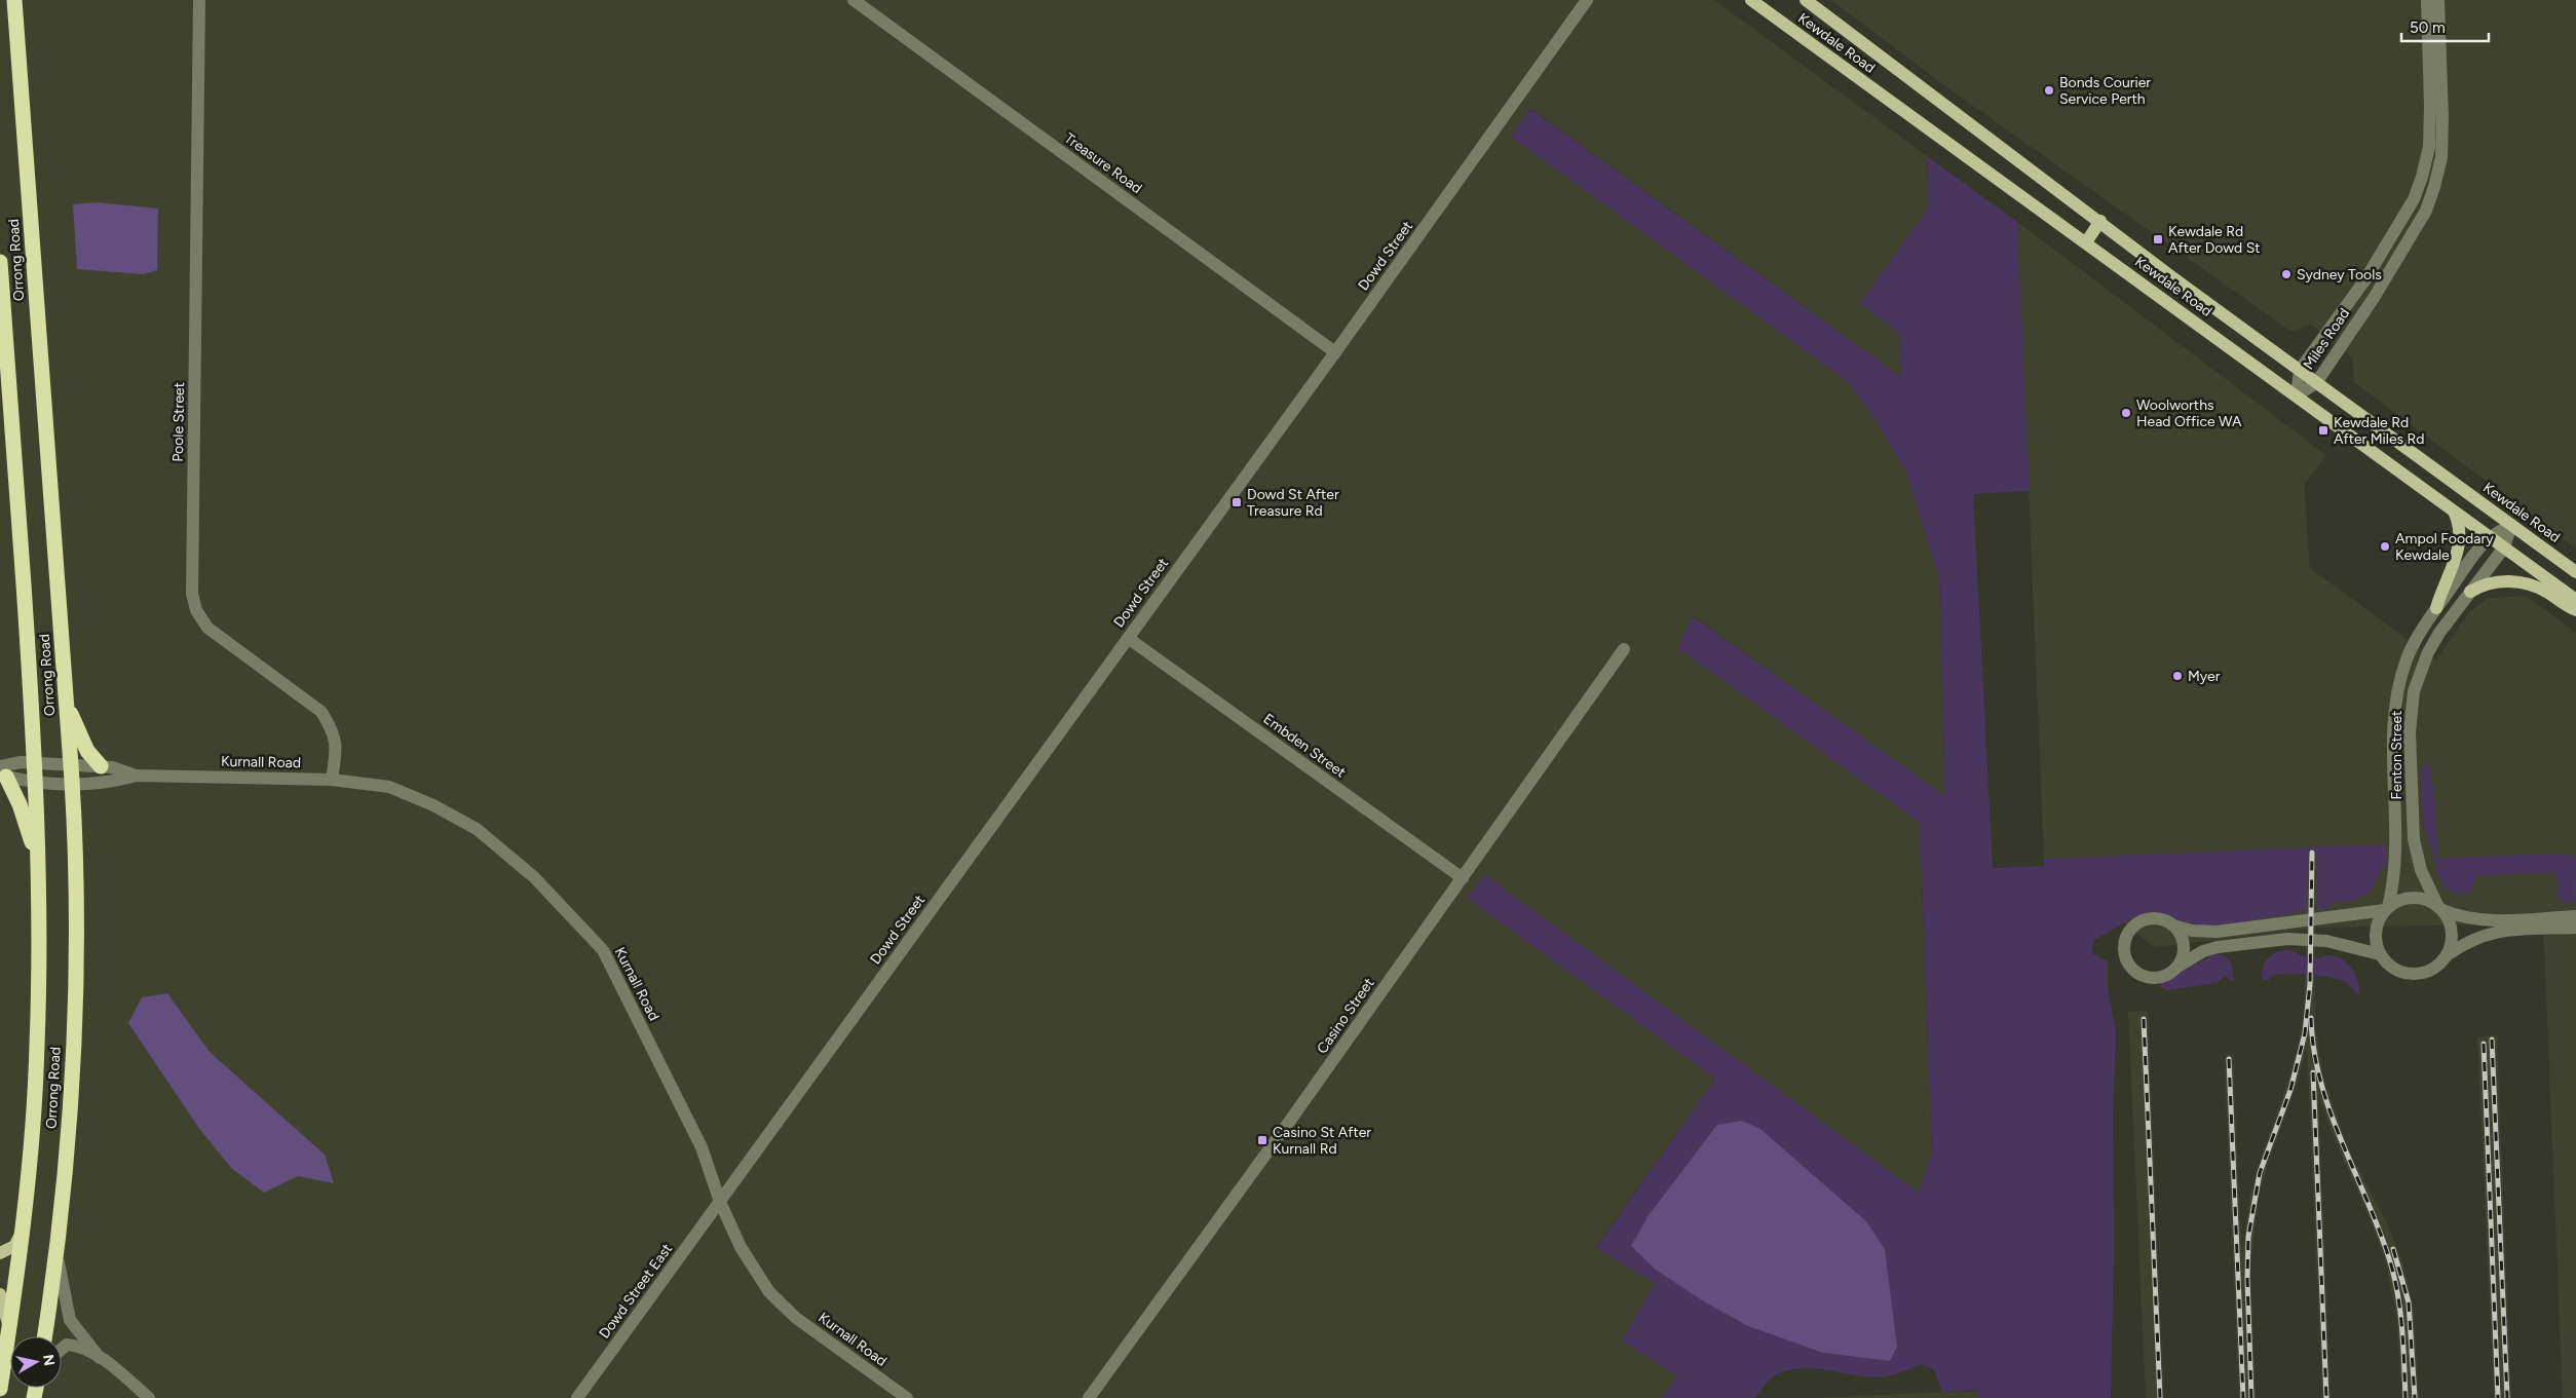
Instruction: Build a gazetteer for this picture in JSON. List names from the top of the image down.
{
  "streets": {
    "highway": ["Orrong Road"],
    "main road": ["Kewdale Road"],
    "street": [
      "Treasure Road",
      "Dowd Street",
      "Miles Road",
      "Poole Street",
      "Embden Street",
      "Fenton Street",
      "Kurnall Road",
      "Casino Street",
      "Dowd Street East"
    ]
  },
  "crossings": [
    ["Kewdale Road", "Miles Road"],
    ["Kewdale Road", "Fenton Street"],
    ["Treasure Road", "Dowd Street"],
    ["Dowd Street", "Embden Street"],
    ["Dowd Street", "Kurnall Road"],
    ["Dowd Street", "Dowd Street East"],
    ["Orrong Road", "Kurnall Road"],
    ["Poole Street", "Kurnall Road"],
    ["Embden Street", "Casino Street"],
    ["Kurnall Road", "Dowd Street East"]
  ],
  "places": {
    "other": [
      "Bonds Courier Service Perth",
      "Sydney Tools",
      "Woolworths Head Office WA",
      "Ampol Foodary Kewdale",
      "Myer"
    ],
    "transit": [
      "Kewdale Rd After Dowd St",
      "Kewdale Rd After Miles Rd",
      "Dowd St After Treasure Rd",
      "Casino St After Kurnall Rd"
    ]
  },
  "scale_bar": "50 m",
  "north": "right"
}
